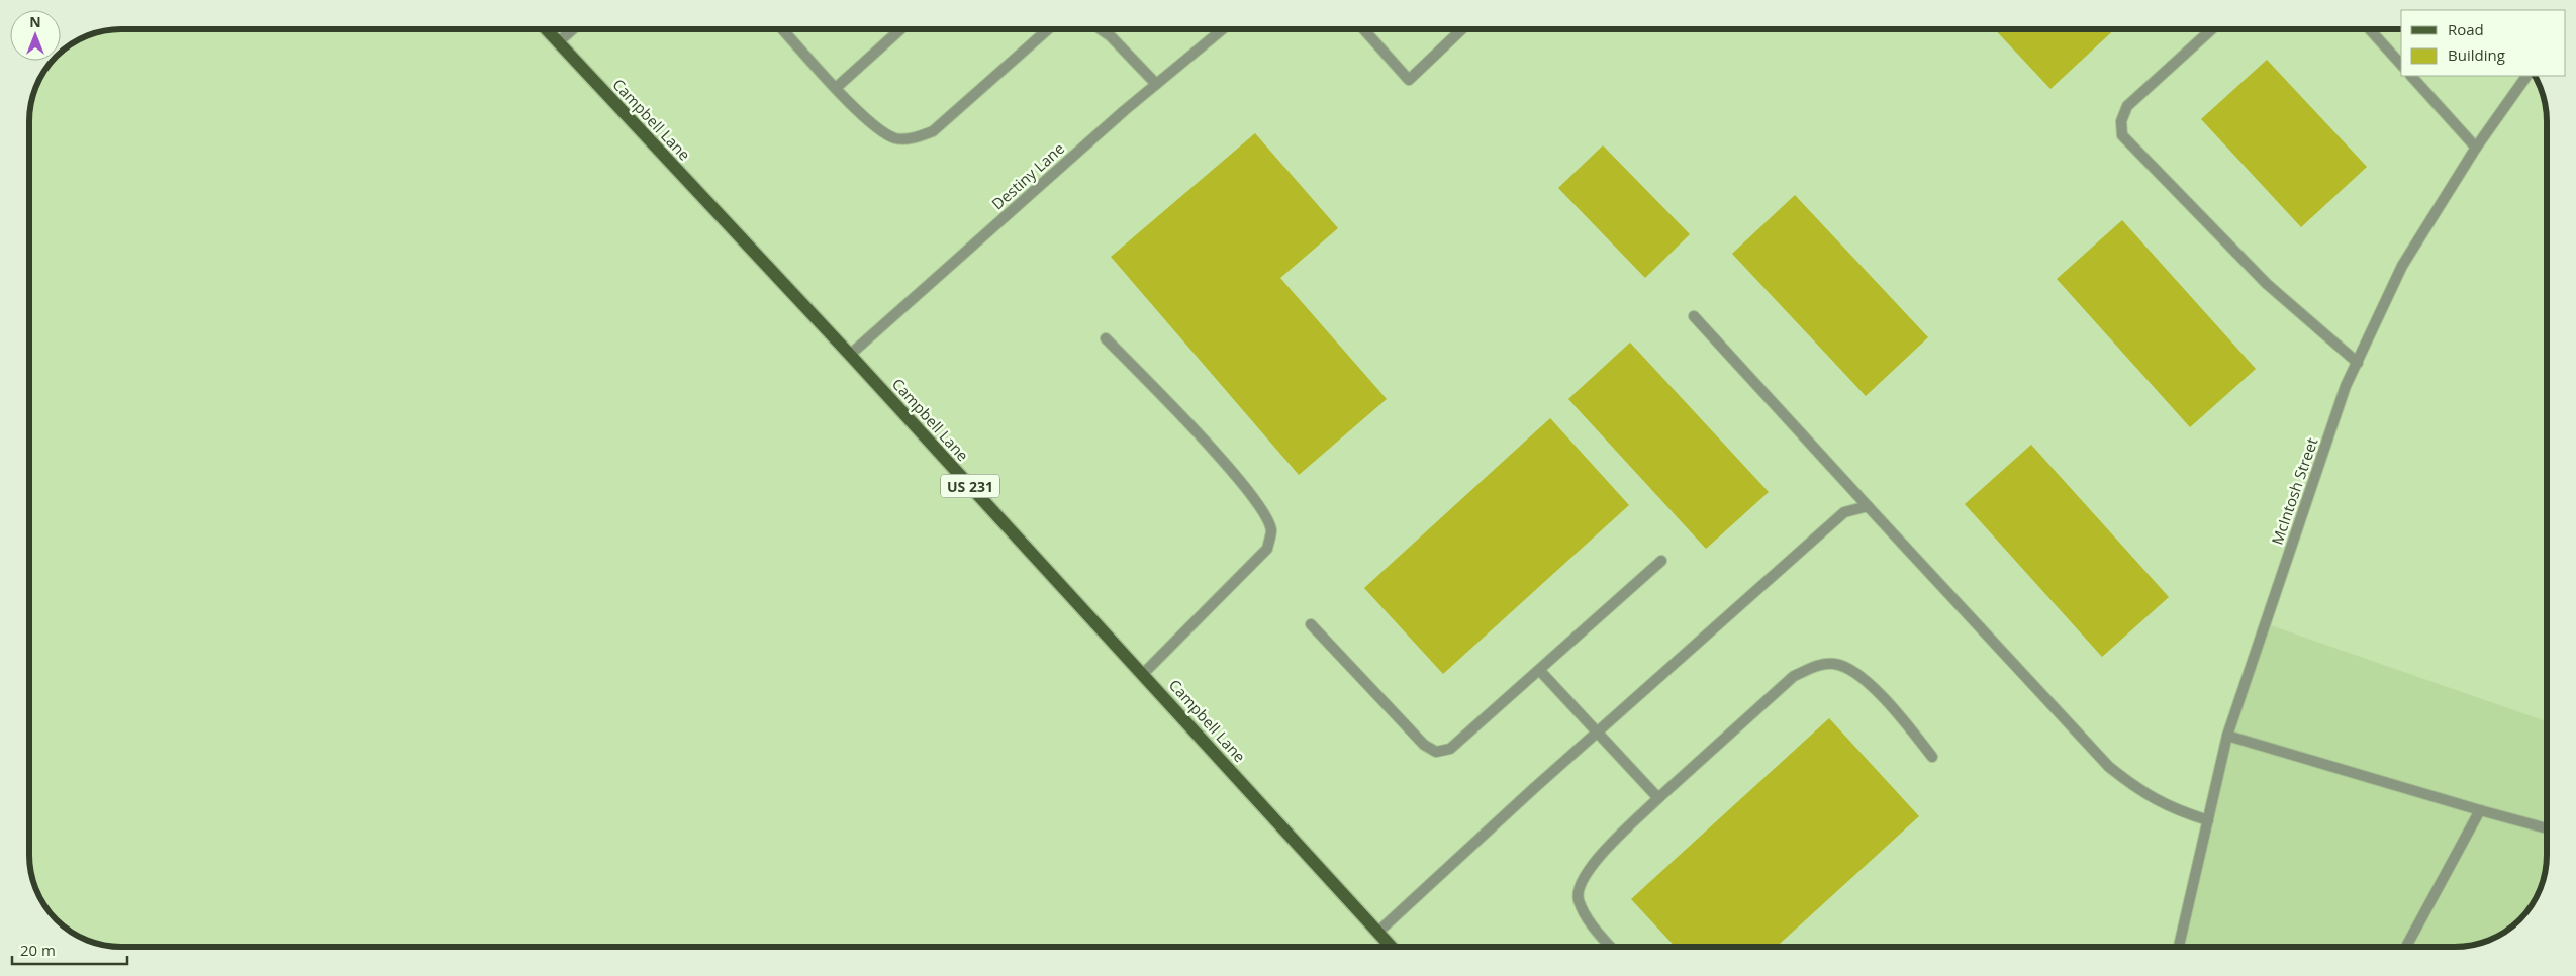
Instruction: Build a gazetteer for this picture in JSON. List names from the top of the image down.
{
  "streets": {
    "main road": ["Campbell Lane", "US 231"],
    "street": ["Destiny Lane", "McIntosh Street"]
  },
  "crossings": [
    ["Campbell Lane", "Destiny Lane"]
  ],
  "legend": ["Road", "Building"],
  "scale_bar": "20 m",
  "north": "top"
}
